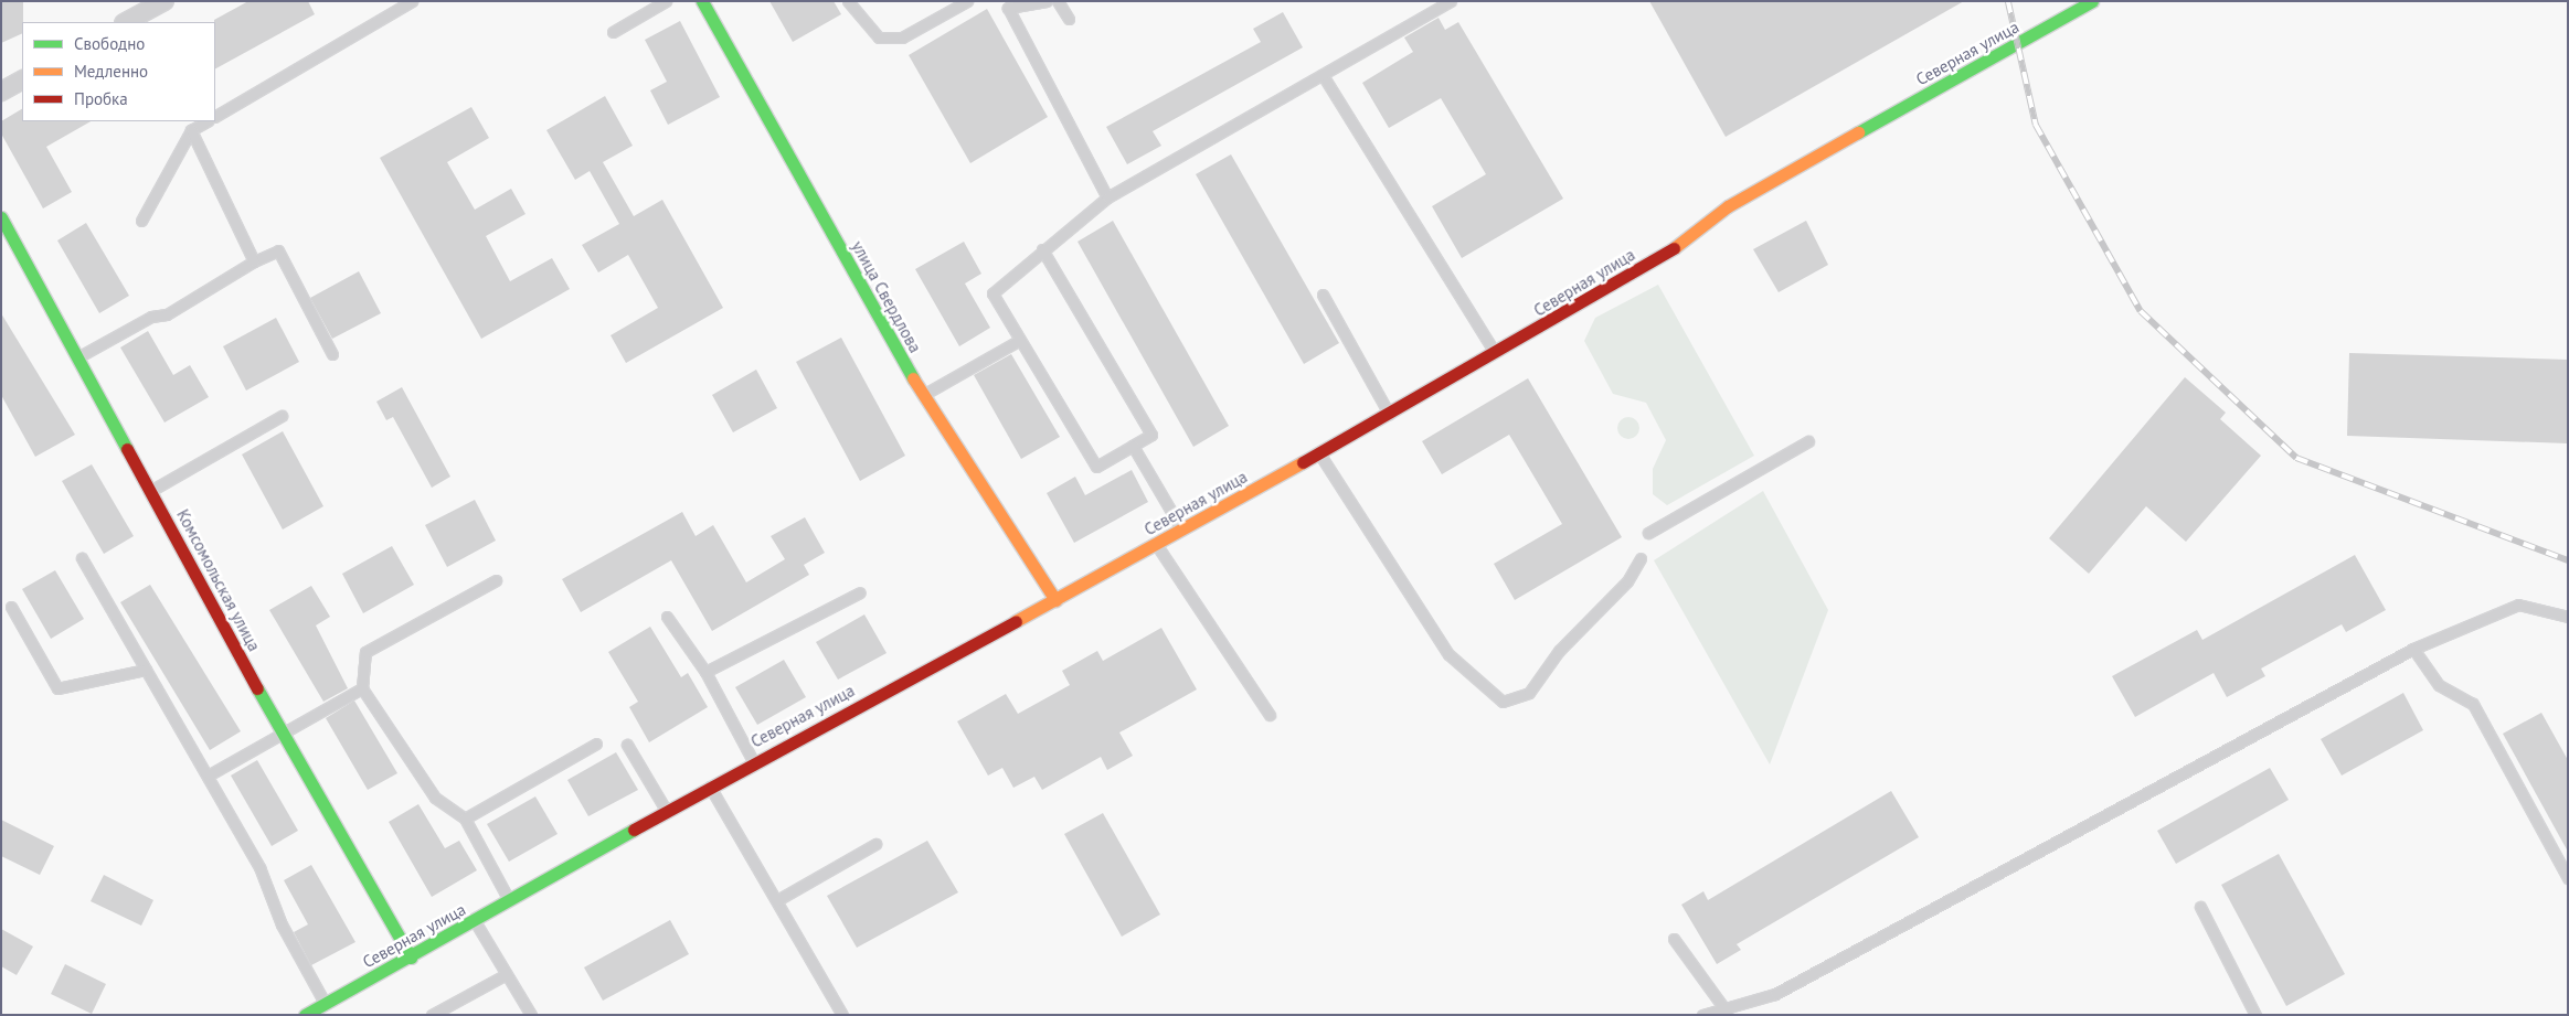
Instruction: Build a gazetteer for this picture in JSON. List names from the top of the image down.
{
  "streets": {
    "street": ["Северная улица", "улица Свердлова", "Комсомольская улица"]
  },
  "crossings": [
    ["Северная улица", "улица Свердлова"],
    ["Северная улица", "Комсомольская улица"]
  ],
  "legend": ["Свободно", "Медленно", "Пробка"]
}
